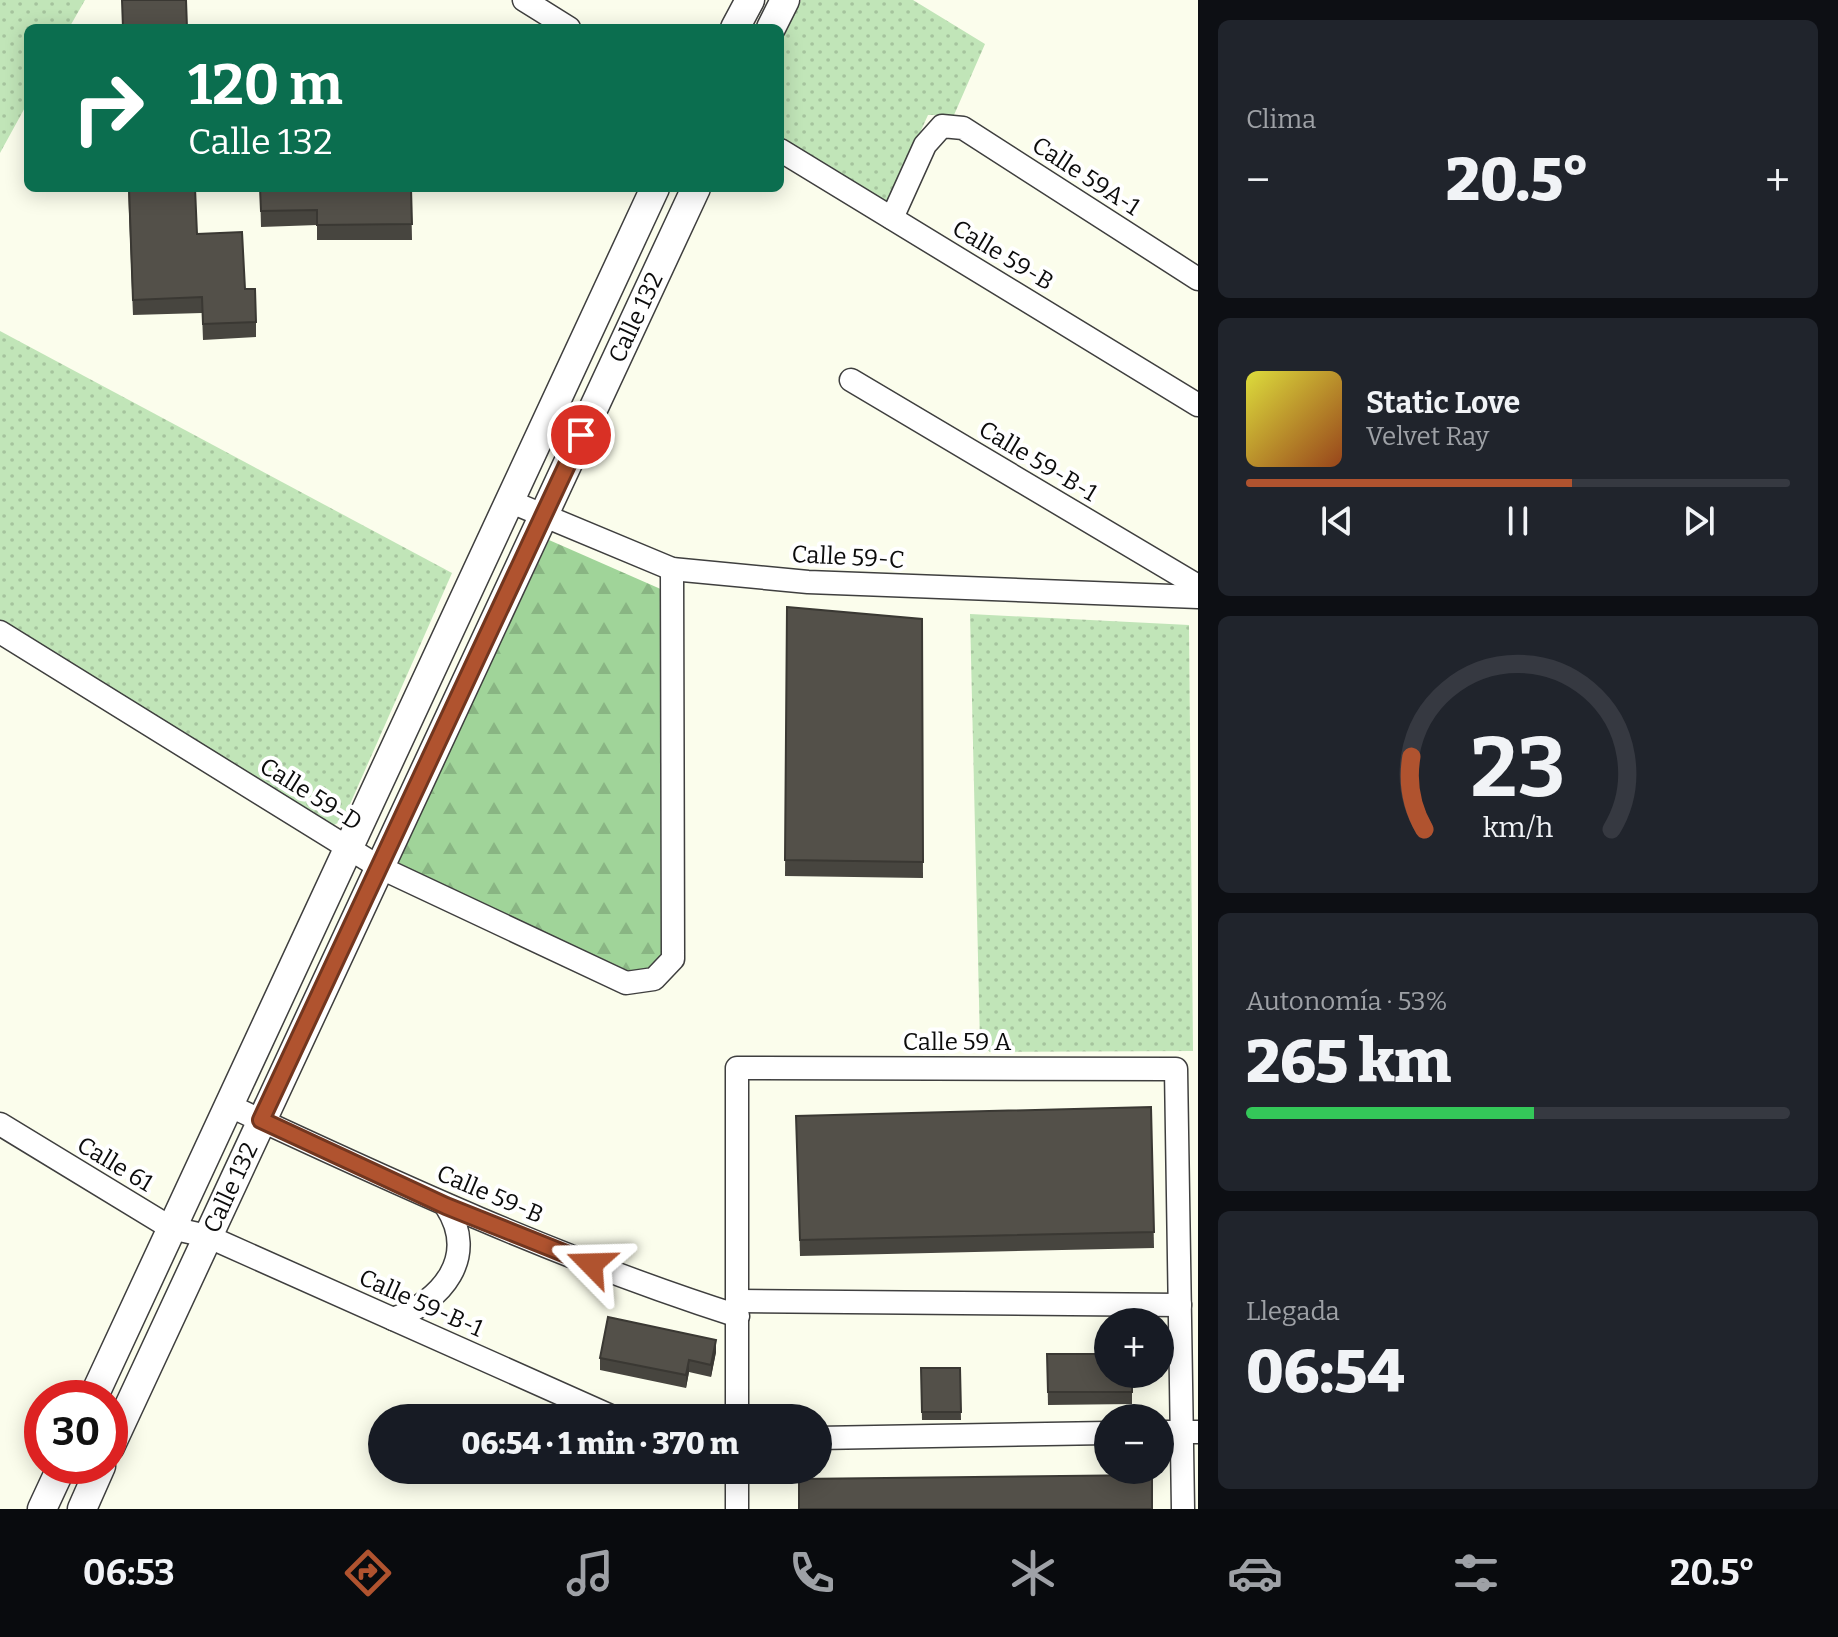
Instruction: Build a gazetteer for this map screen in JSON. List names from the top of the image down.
{
  "streets": {
    "street": [
      "Calle 59A-1",
      "Calle 59-B",
      "Calle 132",
      "Calle 59-B-1",
      "Calle 59-C",
      "Calle 59-D",
      "Calle 59 A",
      "Calle 61"
    ]
  },
  "crossings": [
    ["Calle 59A-1", "Calle 59-B"],
    ["Calle 59-B", "Calle 132"],
    ["Calle 59-B", "Calle 59 A"],
    ["Calle 132", "Calle 59-B-1"],
    ["Calle 132", "Calle 59-C"],
    ["Calle 132", "Calle 59-D"],
    ["Calle 132", "Calle 61"],
    ["Calle 59-B-1", "Calle 61"],
    ["Calle 59-C", "Calle 59-D"]
  ],
  "page": {
    "tile": [
      "Clima",
      ["Autonomía · 53%", "265 km"],
      ["Llegada", "06:54"]
    ],
    "turn": ["120 m", "Calle 132"],
    "heat": ["−", "20.5°", "+"],
    "song": ["Static Love", "Velvet Ray"],
    "map_buttons": ["+", "−"],
    "limit": "30",
    "trip": "06:54 · 1 min · 370 m",
    "tabs": ["06:53", "20.5°"],
    "gauge": ["23", "km/h"]
  }
}
